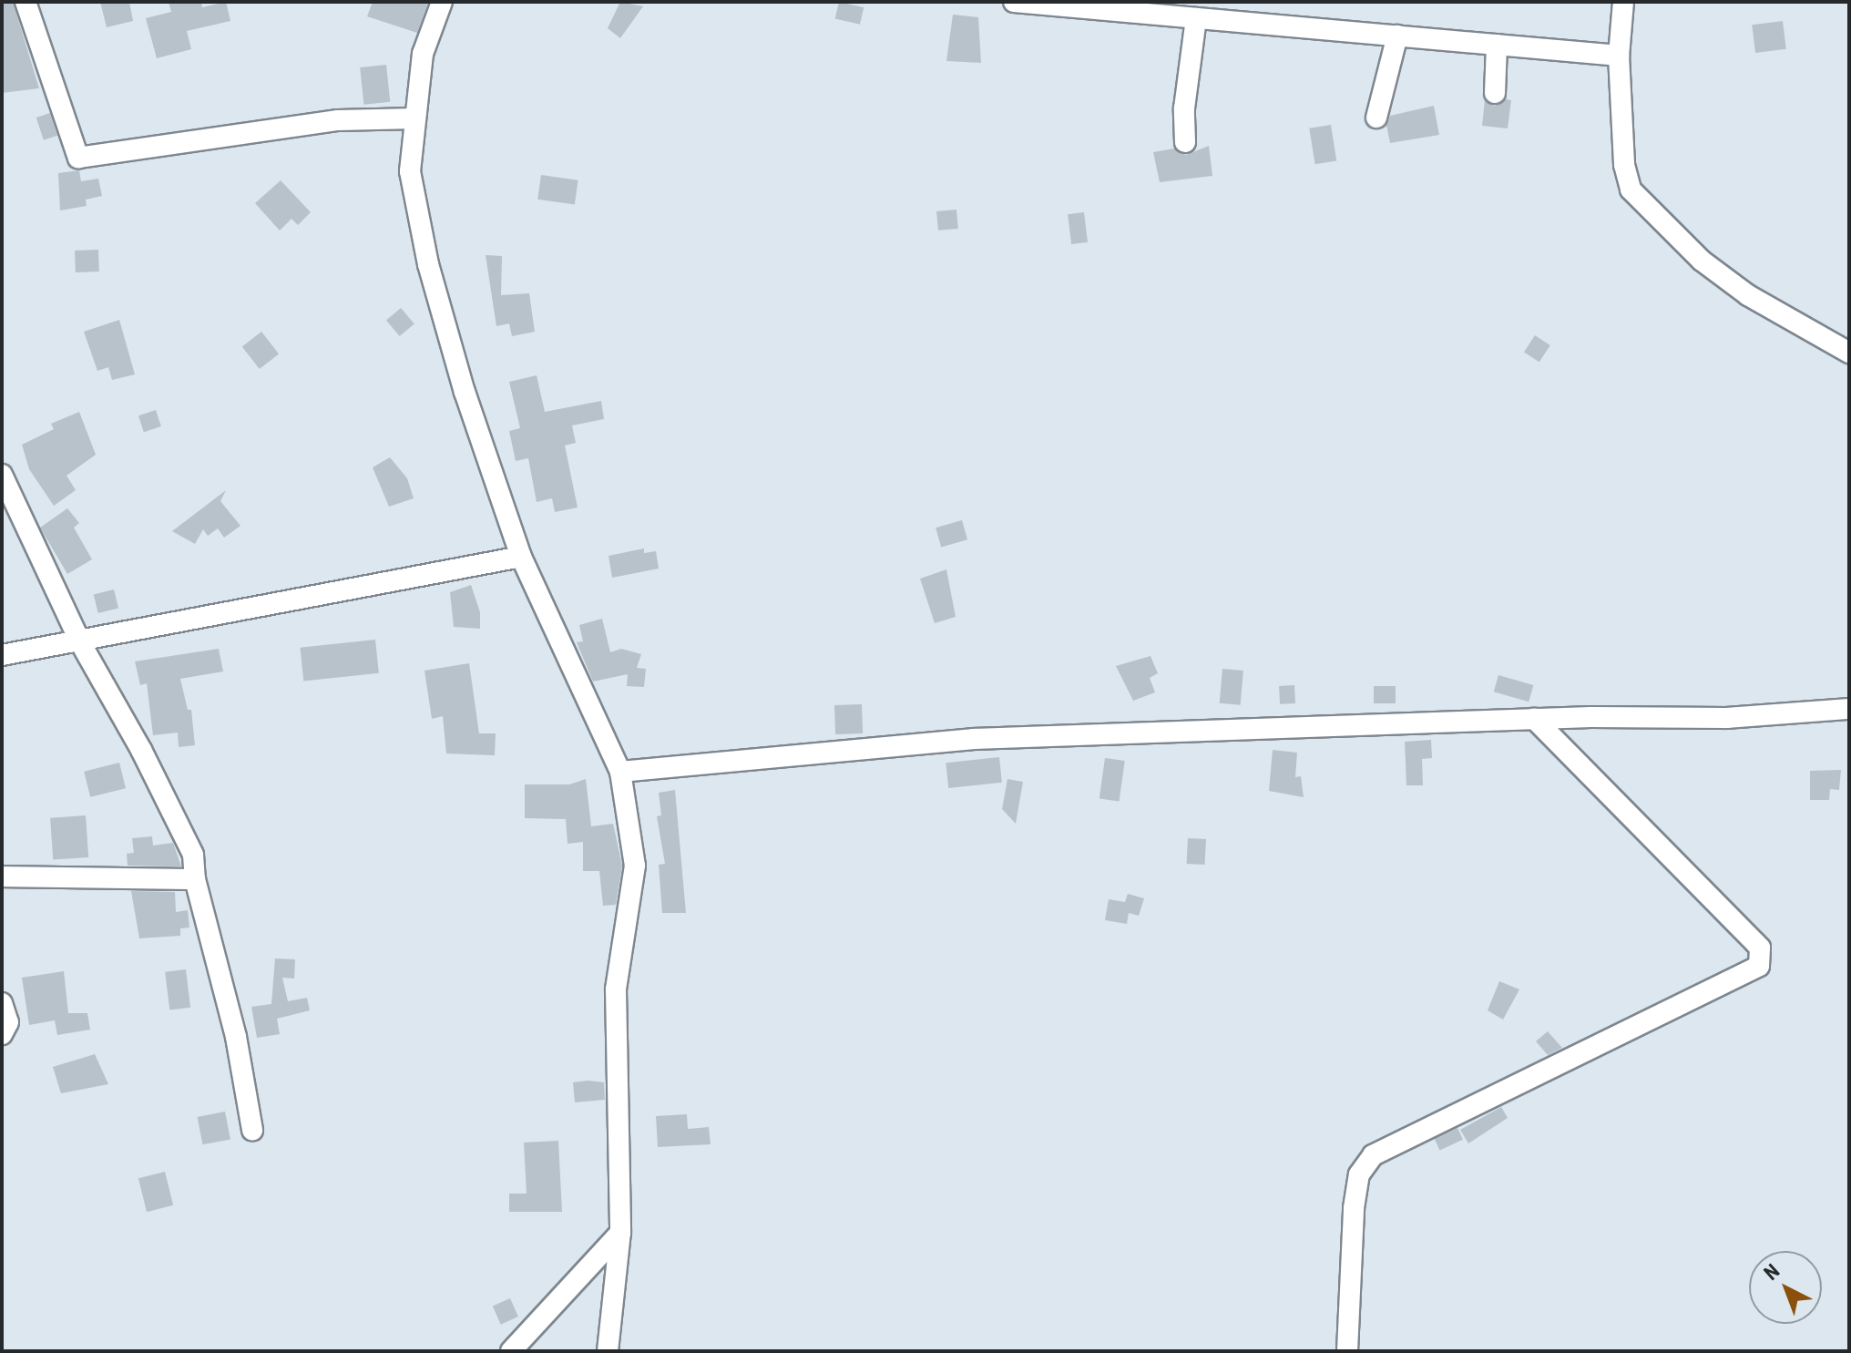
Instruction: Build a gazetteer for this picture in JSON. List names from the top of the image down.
{
  "north": "top left"
}
